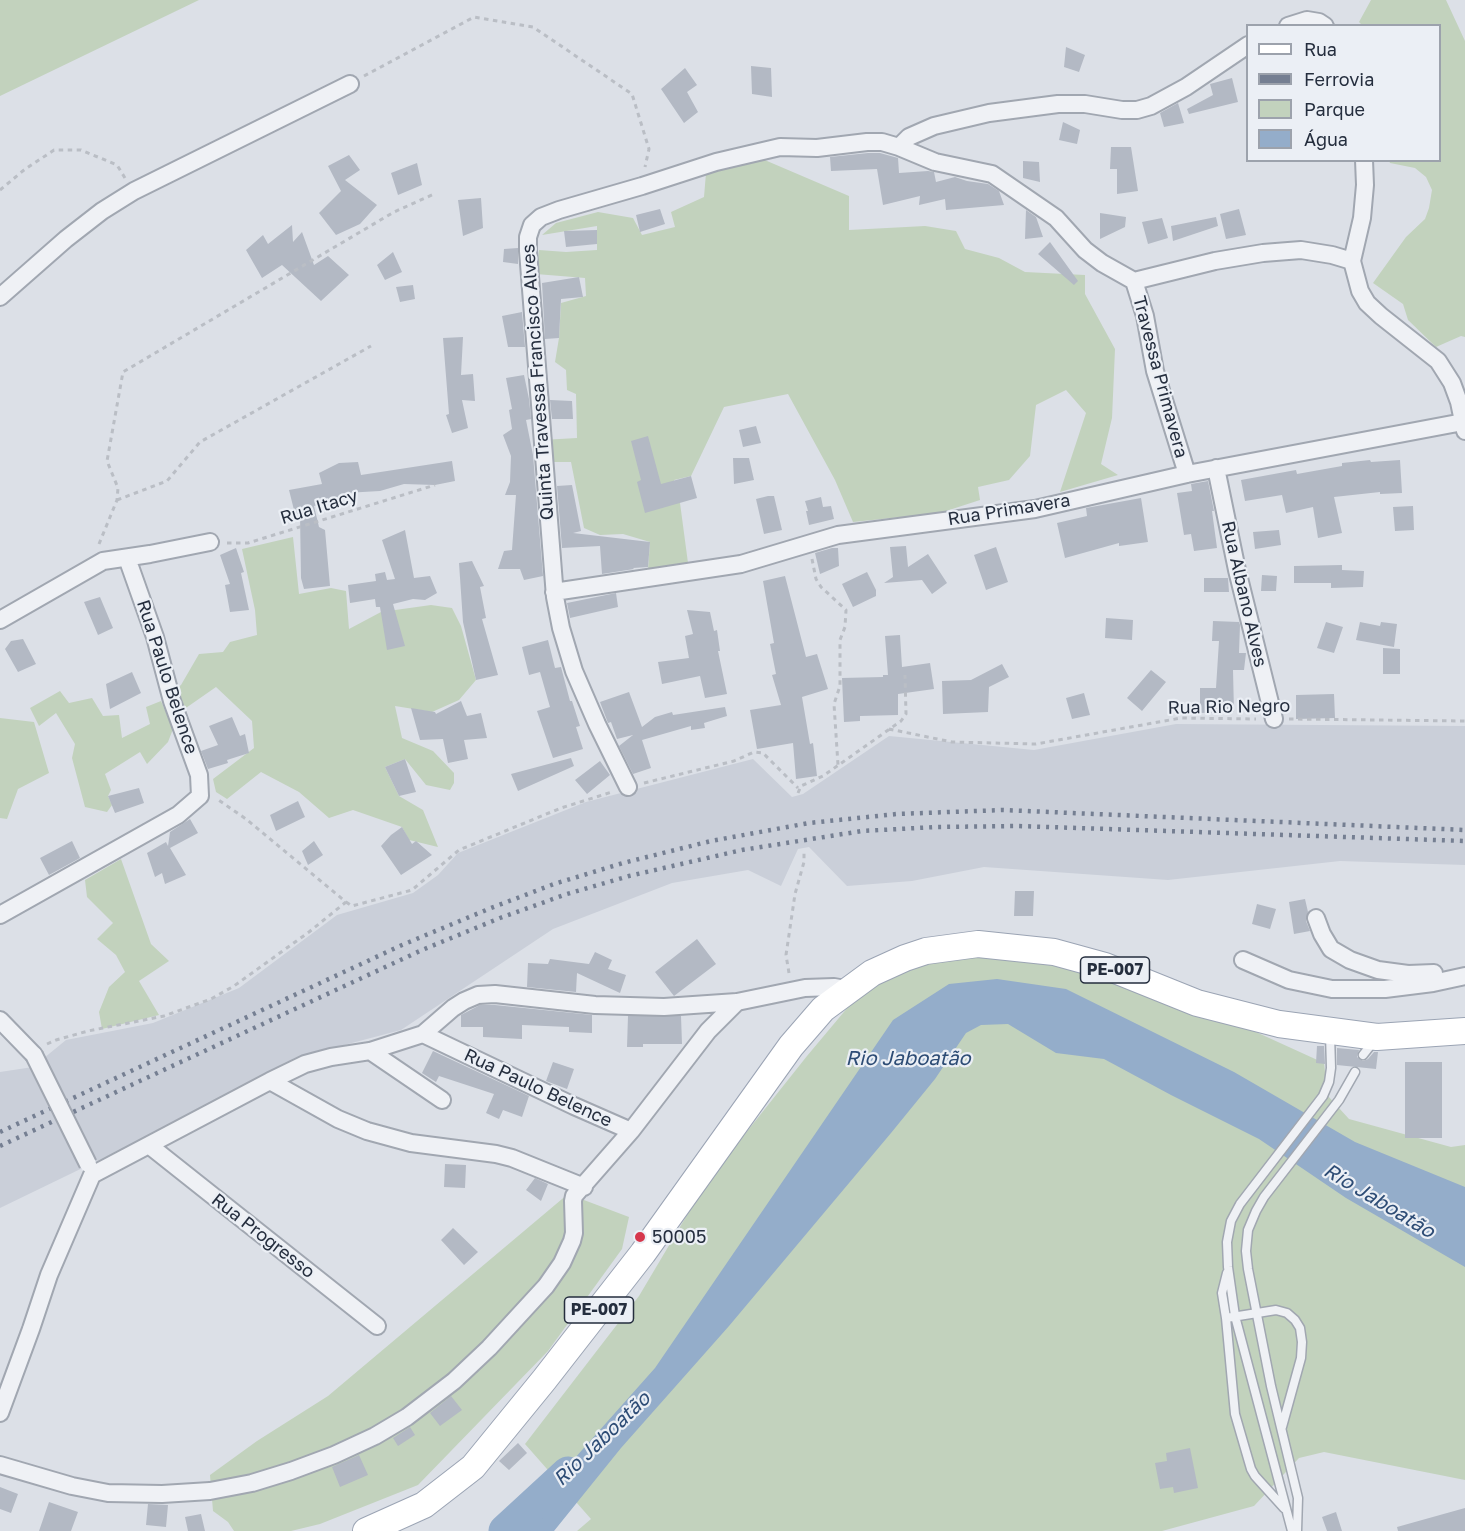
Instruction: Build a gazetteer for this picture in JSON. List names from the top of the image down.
{
  "streets": {
    "main road": ["PE-007"],
    "street": [
      "Travessa Primavera",
      "Quinta Travessa Francisco Alves",
      "Rua Primavera",
      "Rua Albano Alves",
      "Rua Paulo Belence",
      "Rua Progresso"
    ],
    "path": ["Rua Itacy", "Rua Rio Negro"]
  },
  "crossings": [
    ["Travessa Primavera", "Quinta Travessa Francisco Alves"],
    ["Travessa Primavera", "Rua Primavera"],
    ["Quinta Travessa Francisco Alves", "Rua Primavera"],
    ["Rua Primavera", "Rua Albano Alves"],
    ["Rua Albano Alves", "Rua Rio Negro"]
  ],
  "water": ["Rio Jaboatão"],
  "places": ["50005"],
  "legend": [
    "Rua",
    "Ferrovia",
    "Parque",
    "Água"
  ]
}
